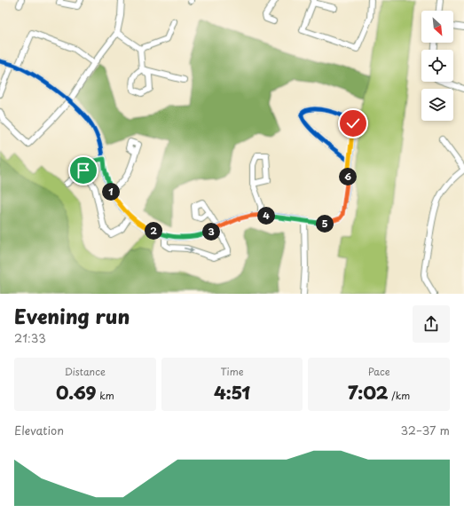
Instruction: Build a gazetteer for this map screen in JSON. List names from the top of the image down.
{
  "north": "bottom right",
  "page": {
    "pins": [
      "6",
      "1",
      "4",
      "5",
      "2",
      "3"
    ],
    "heading": ["Evening run", "21:33"],
    "stats": [
      ["Distance", "0.69 km"],
      ["Time", "4:51"],
      ["Pace", "7:02 /km"]
    ],
    "chart": ["Elevation", "32–37 m"]
  }
}
